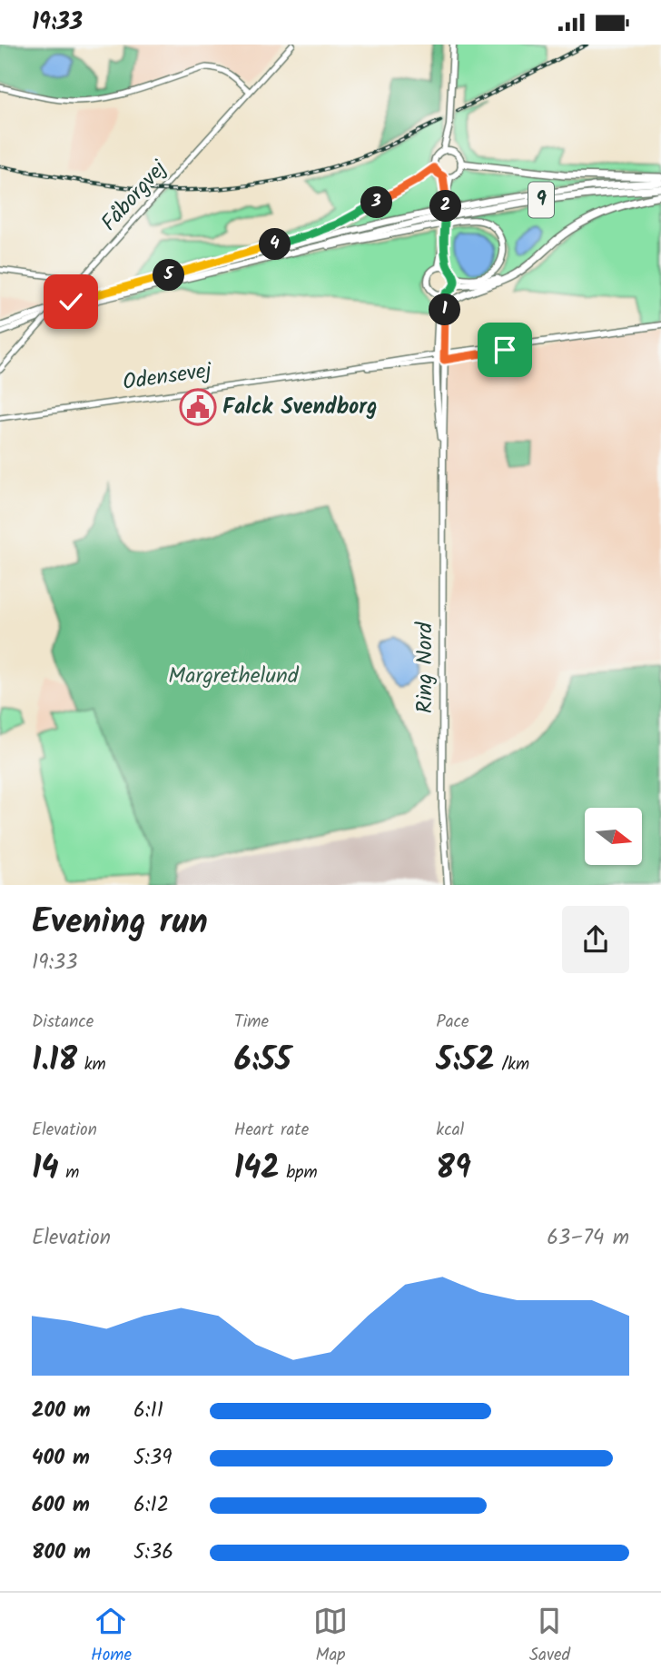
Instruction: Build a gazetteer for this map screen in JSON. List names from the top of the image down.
{
  "streets": {
    "highway": ["9"],
    "main road": ["Odensevej", "Ring Nord"],
    "street": ["Fåborgvej"]
  },
  "crossings": [
    ["Odensevej", "Ring Nord"]
  ],
  "parks": ["Margrethelund"],
  "places": {
    "public building": ["Falck Svendborg"]
  },
  "north": "right",
  "page": {
    "status": "19:33",
    "pins": [
      "3",
      "2",
      "4",
      "5",
      "1"
    ],
    "heading": ["Evening run", "19:33"],
    "stats": [
      ["Distance", "1.18 km"],
      ["Time", "6:55"],
      ["Pace", "5:52 /km"],
      ["Elevation", "14 m"],
      ["Heart rate", "142 bpm"],
      ["kcal", "89"]
    ],
    "chart": ["Elevation", "63–74 m"],
    "list": [
      {
        "name": "200 m",
        "note": "6:11"
      },
      {
        "name": "400 m",
        "note": "5:39"
      },
      {
        "name": "600 m",
        "note": "6:12"
      },
      {
        "name": "800 m",
        "note": "5:36"
      }
    ],
    "tabs": ["Home", "Map", "Saved"]
  }
}
